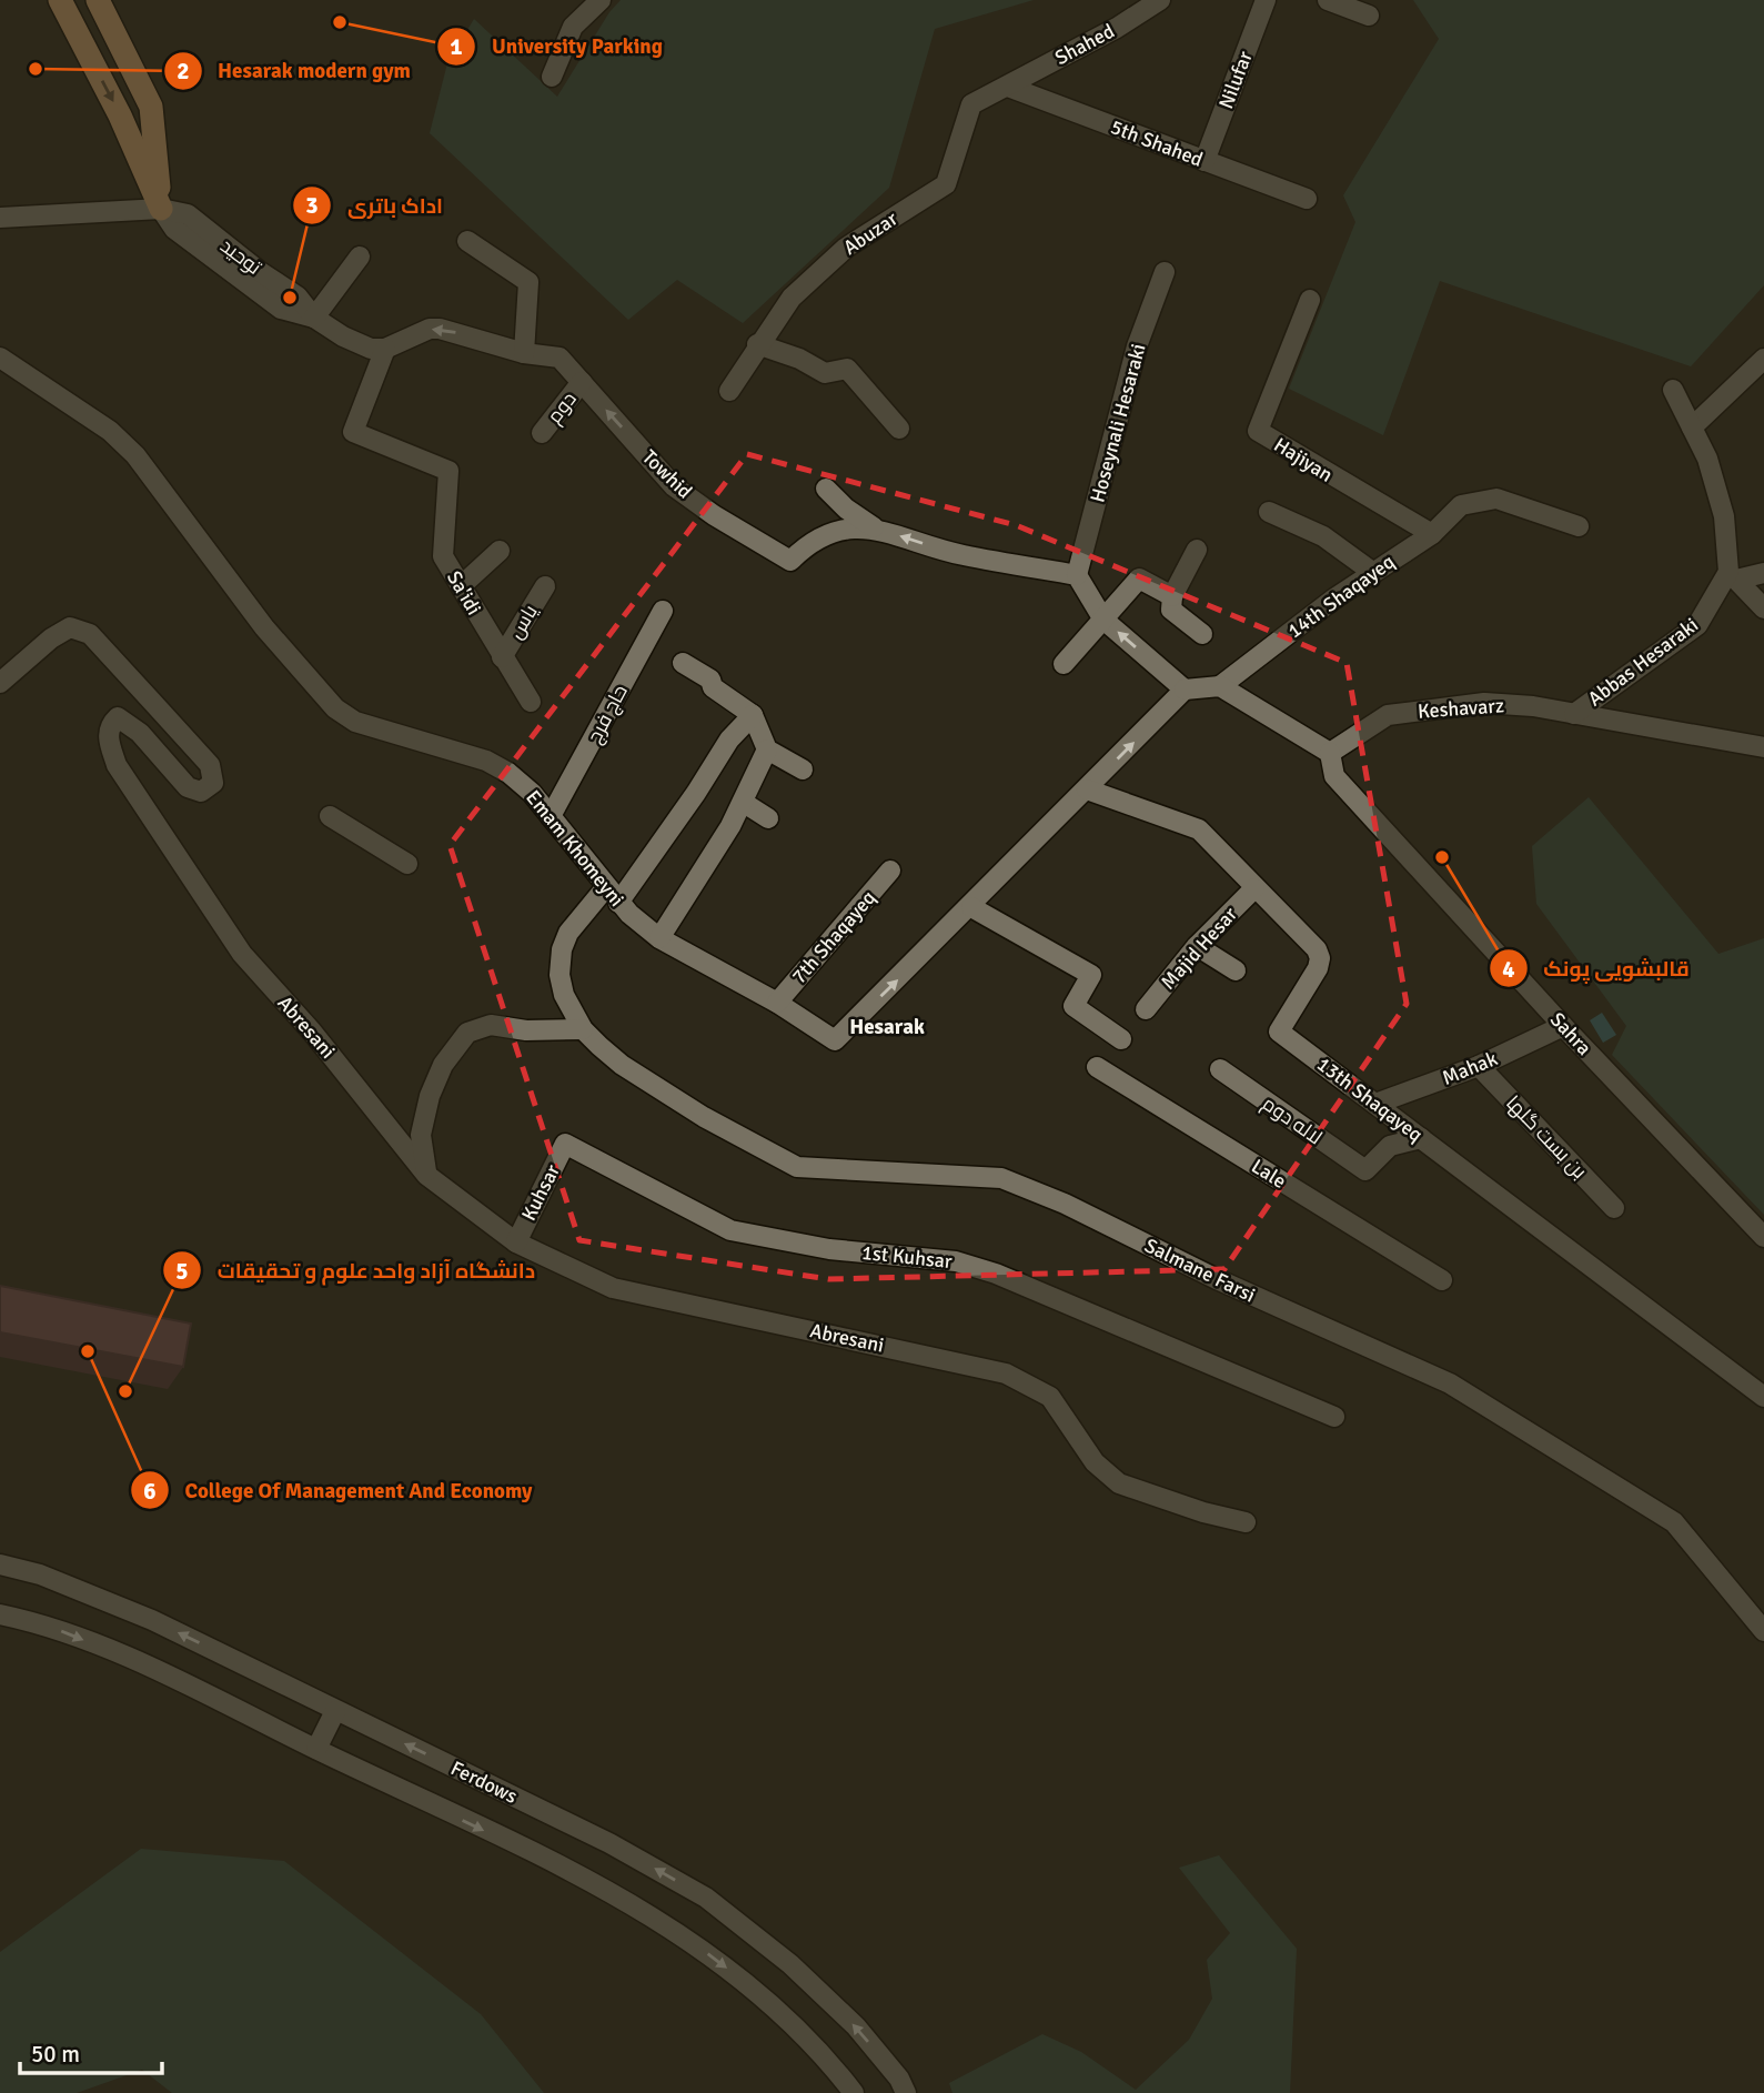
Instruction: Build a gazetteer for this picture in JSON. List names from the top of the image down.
{
  "streets": {
    "street": [
      "Shahed",
      "Nilufar",
      "5th Shahed",
      "Abuzar",
      "توحید",
      "دوم",
      "Hoseynali Hesaraki",
      "Hajiyan",
      "Towhid",
      "Sa'idi",
      "14th Shaqayeq",
      "یاس",
      "Abbas Hesaraki",
      "Keshavarz",
      "حاج فرج",
      "Emam Khomeyni",
      "7th Shaqayeq",
      "Majid Hesar",
      "Abresani",
      "Sahra",
      "Mahak",
      "13th Shaqayeq",
      "لاله دوم",
      "بن بست گلها",
      "Lale",
      "Kuhsar",
      "1st Kuhsar",
      "Salmane Farsi",
      "Ferdows"
    ]
  },
  "crossings": [
    ["Shahed", "5th Shahed"],
    ["Shahed", "Abuzar"],
    ["Nilufar", "5th Shahed"],
    ["5th Shahed", "Abuzar"],
    ["دوم", "Towhid"],
    ["Hoseynali Hesaraki", "Towhid"],
    ["Hajiyan", "14th Shaqayeq"],
    ["Towhid", "Sa'idi"],
    ["Sa'idi", "یاس"],
    ["Abbas Hesaraki", "Keshavarz"],
    ["Keshavarz", "Sahra"],
    ["حاج فرج", "Emam Khomeyni"],
    ["Emam Khomeyni", "7th Shaqayeq"],
    ["Emam Khomeyni", "13th Shaqayeq"],
    ["Emam Khomeyni", "Salmane Farsi"],
    ["Majid Hesar", "13th Shaqayeq"],
    ["Abresani", "Kuhsar"],
    ["Sahra", "Mahak"],
    ["Mahak", "13th Shaqayeq"],
    ["Mahak", "بن بست گلها"],
    ["13th Shaqayeq", "لاله دوم"],
    ["Kuhsar", "1st Kuhsar"]
  ],
  "districts": ["Hesarak"],
  "places": [
    "University Parking",
    "Hesarak modern gym",
    "اداک باتری",
    "قالبشویی پونک",
    "College Of Management And Economy",
    "دانشگاه آزاد واحد علوم و تحقیقات"
  ],
  "scale_bar": "50 m"
}
